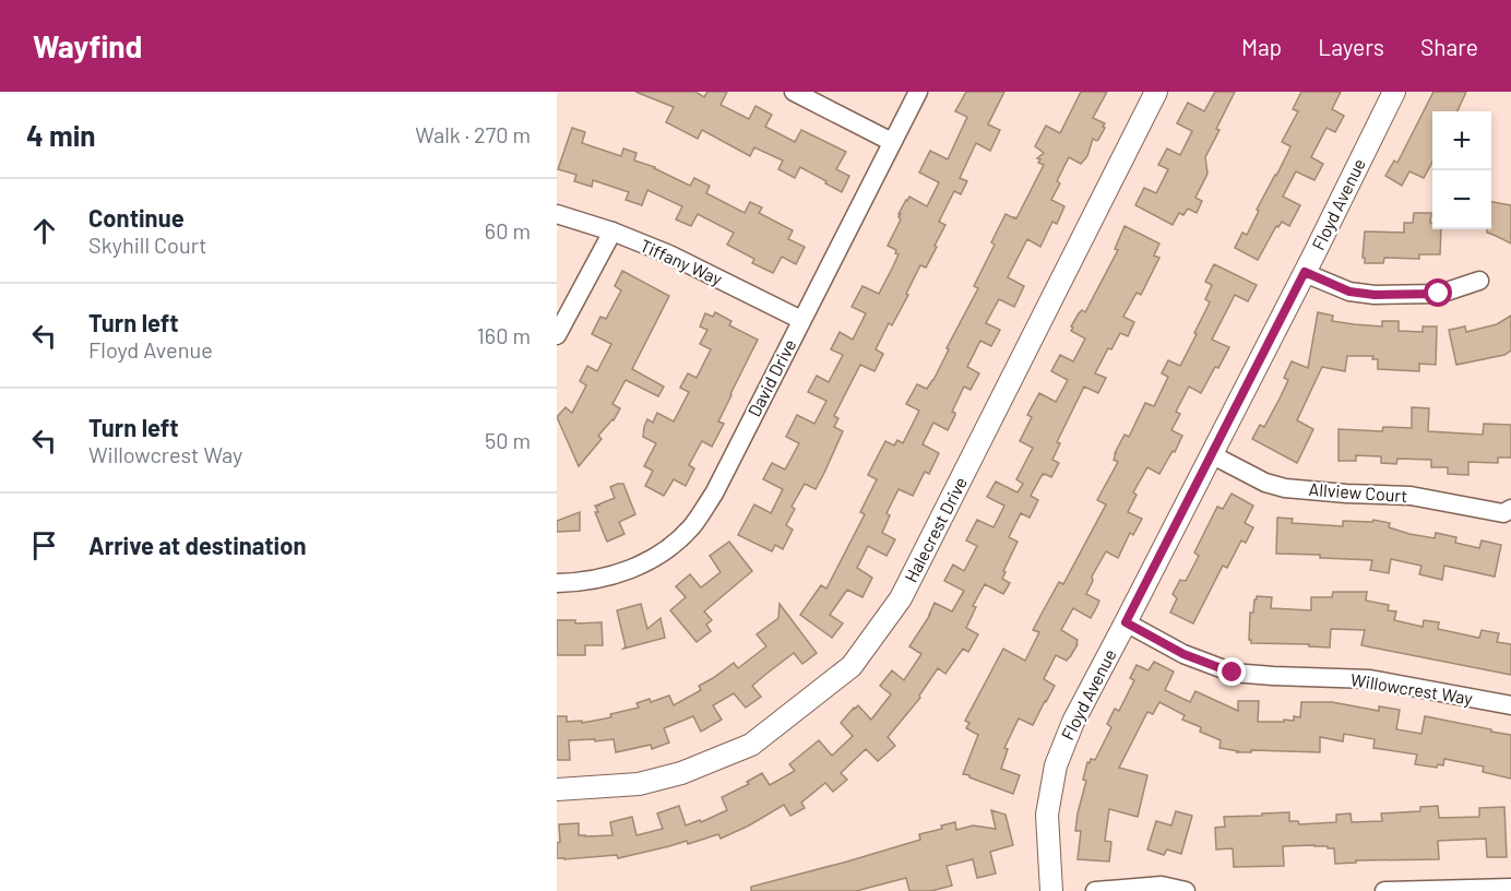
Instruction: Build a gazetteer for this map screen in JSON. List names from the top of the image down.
{
  "streets": {
    "street": [
      "Floyd Avenue",
      "Tiffany Way",
      "David Drive",
      "Allview Court",
      "Halecrest Drive",
      "Willowcrest Way"
    ]
  },
  "crossings": [
    ["Floyd Avenue", "Allview Court"],
    ["Floyd Avenue", "Willowcrest Way"],
    ["Tiffany Way", "David Drive"]
  ],
  "page": {
    "header": "Wayfind",
    "nav": ["Map", "Layers", "Share"],
    "heading": ["4 min", "Walk · 270 m"],
    "map_buttons": ["+", "−"],
    "list": [
      ["Continue", "Skyhill Court", "60 m"],
      ["Turn left", "Floyd Avenue", "160 m"],
      ["Turn left", "Willowcrest Way", "50 m"],
      "Arrive at destination"
    ]
  }
}
